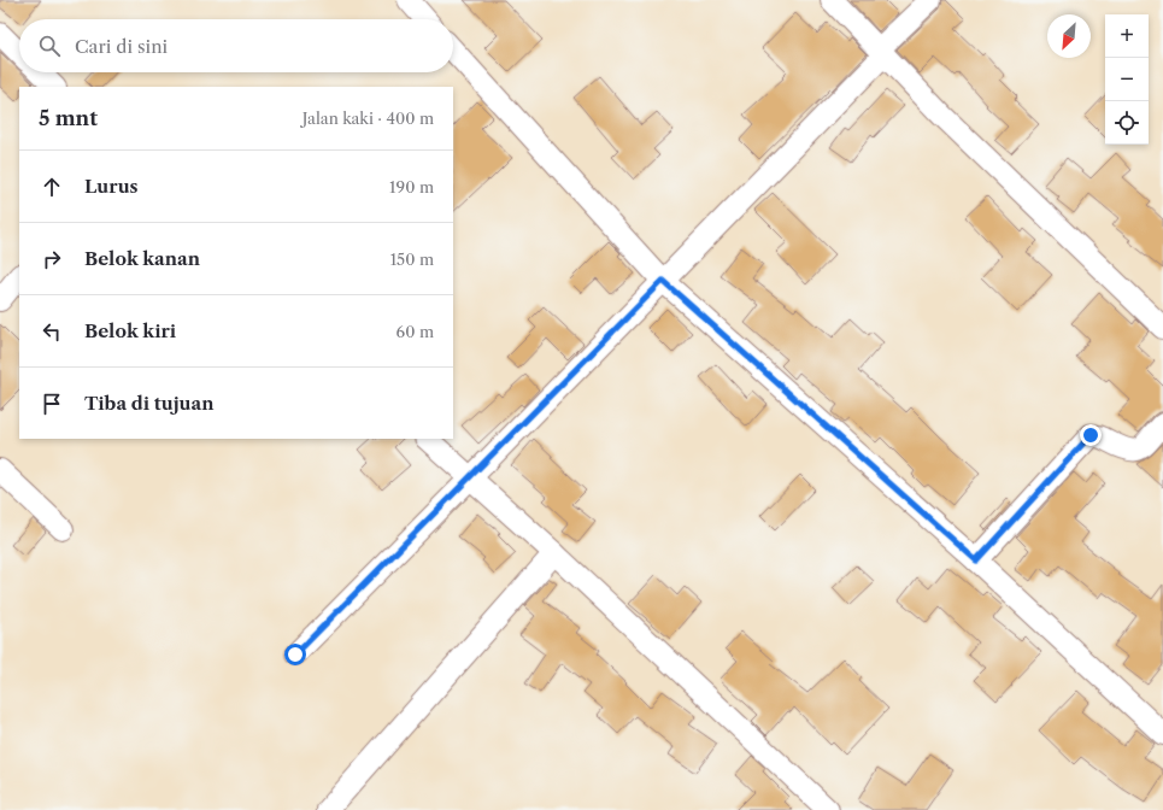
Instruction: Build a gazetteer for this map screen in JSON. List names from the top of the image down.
{
  "north": "bottom left",
  "page": {
    "map_buttons": ["+", "−"],
    "search": "Cari di sini",
    "heading": ["5 mnt", "Jalan kaki · 400 m"],
    "list": [
      ["Lurus", "190 m"],
      ["Belok kanan", "150 m"],
      ["Belok kiri", "60 m"],
      "Tiba di tujuan"
    ]
  }
}
